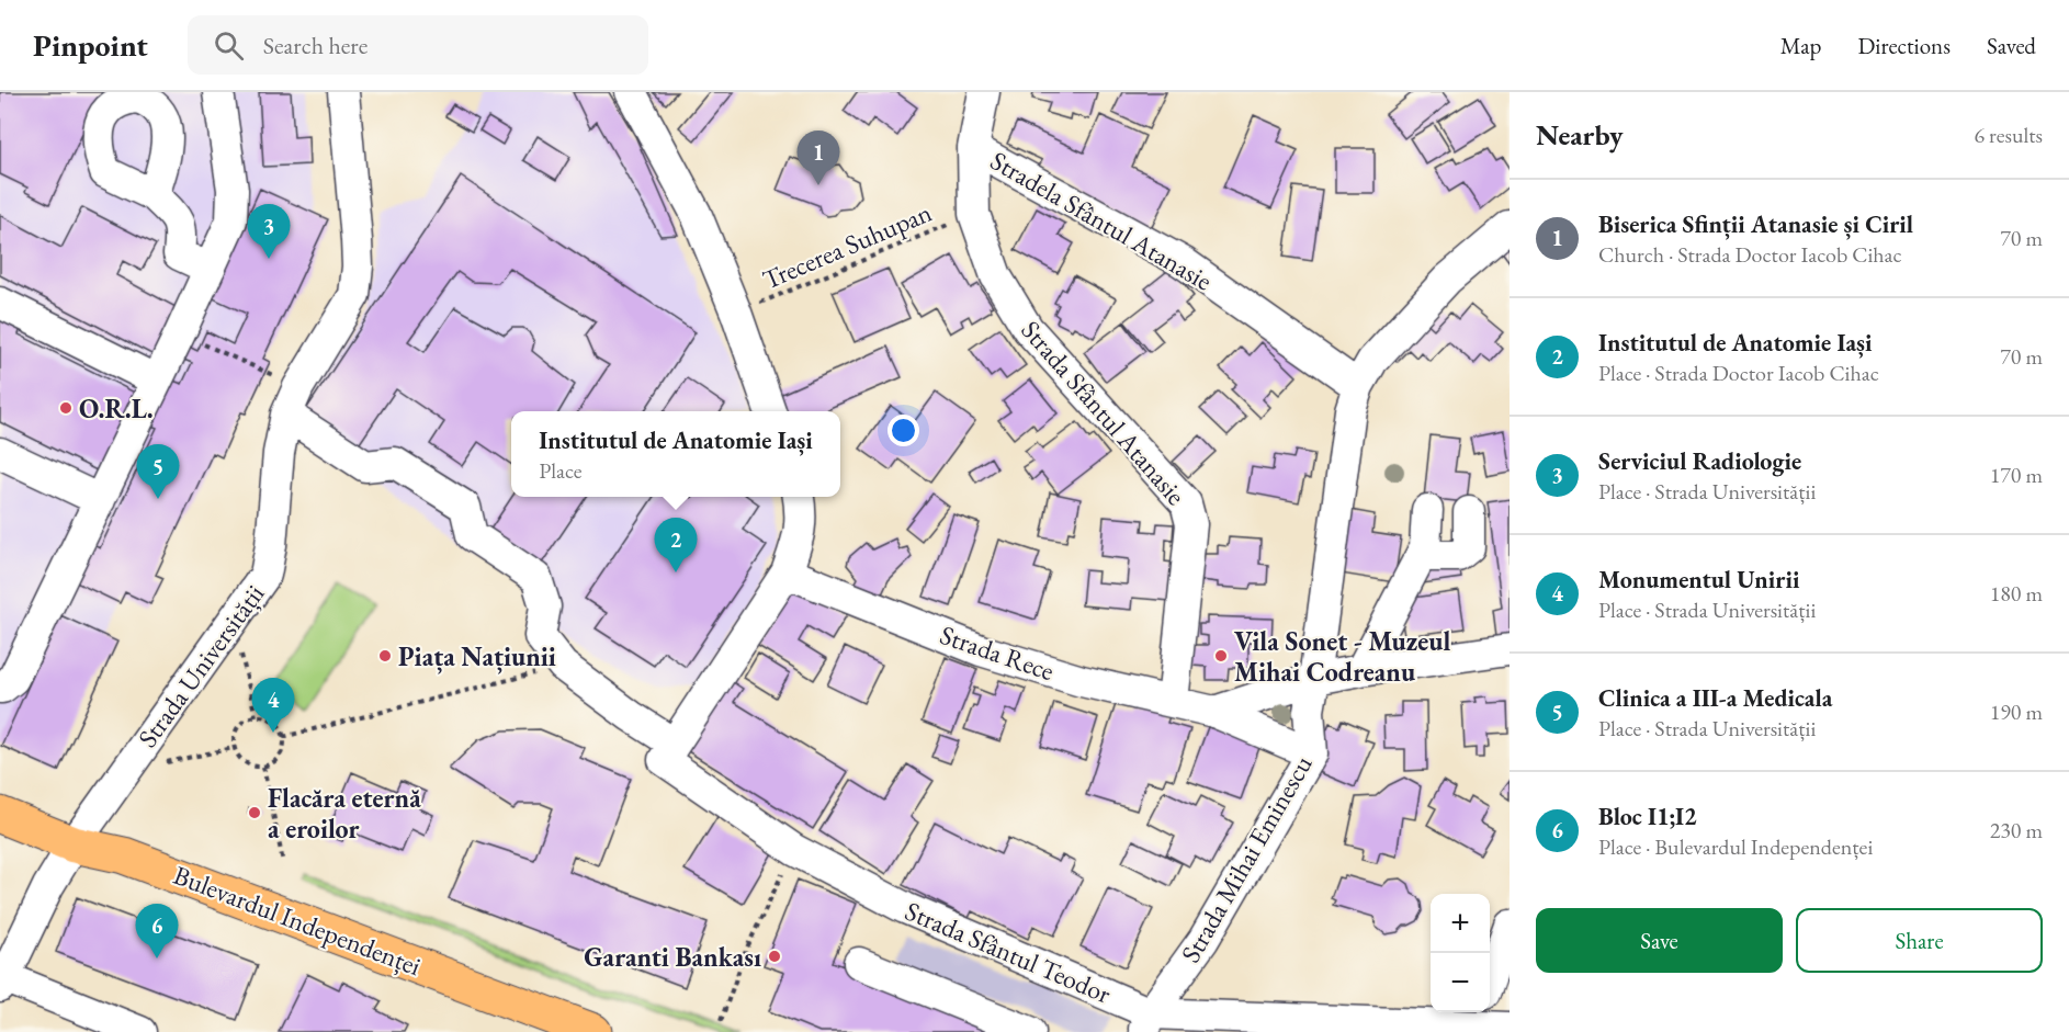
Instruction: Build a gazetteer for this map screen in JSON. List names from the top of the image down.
{
  "streets": {
    "main road": ["Bulevardul Independenței"],
    "street": [
      "Stradela Sfântul Atanasie",
      "Strada Sfântul Atanasie",
      "Strada Rece",
      "Strada Universității",
      "Strada Mihai Eminescu",
      "Strada Sfântul Teodor"
    ],
    "path": ["Trecerea Suhupan"]
  },
  "crossings": [
    ["Stradela Sfântul Atanasie", "Strada Sfântul Atanasie"],
    ["Stradela Sfântul Atanasie", "Strada Mihai Eminescu"],
    ["Trecerea Suhupan", "Strada Sfântul Atanasie"],
    ["Strada Sfântul Atanasie", "Strada Rece"],
    ["Strada Rece", "Strada Mihai Eminescu"],
    ["Strada Universității", "Bulevardul Independenței"],
    ["Strada Mihai Eminescu", "Strada Sfântul Teodor"]
  ],
  "places": [
    "O.R.L.",
    "Piața Națiunii",
    "Vila Sonet - Muzeul Mihai Codreanu",
    "Flacăra eternă a eroilor",
    "Garanti Bankası"
  ],
  "page": {
    "header": "Pinpoint",
    "search": "Search here",
    "nav": ["Map", "Directions", "Saved"],
    "heading": ["Nearby", "6 results"],
    "pins": [
      "1",
      "3",
      "5",
      "2",
      "4",
      "6"
    ],
    "list": [
      {
        "mark": "1",
        "name": "Biserica Sfinții Atanasie și Ciril",
        "note": "Church · Strada Doctor Iacob Cihac",
        "value": "70 m"
      },
      {
        "mark": "2",
        "name": "Institutul de Anatomie Iași",
        "note": "Place · Strada Doctor Iacob Cihac",
        "value": "70 m"
      },
      {
        "mark": "3",
        "name": "Serviciul Radiologie",
        "note": "Place · Strada Universității",
        "value": "170 m"
      },
      {
        "mark": "4",
        "name": "Monumentul Unirii",
        "note": "Place · Strada Universității",
        "value": "180 m"
      },
      {
        "mark": "5",
        "name": "Clinica a III-a Medicala",
        "note": "Place · Strada Universității",
        "value": "190 m"
      },
      {
        "mark": "6",
        "name": "Bloc I1;I2",
        "note": "Place · Bulevardul Independenței",
        "value": "230 m"
      }
    ],
    "popup": ["Institutul de Anatomie Iași", "Place"],
    "buttons": ["Save", "Share"],
    "map_buttons": ["+", "−"]
  }
}
